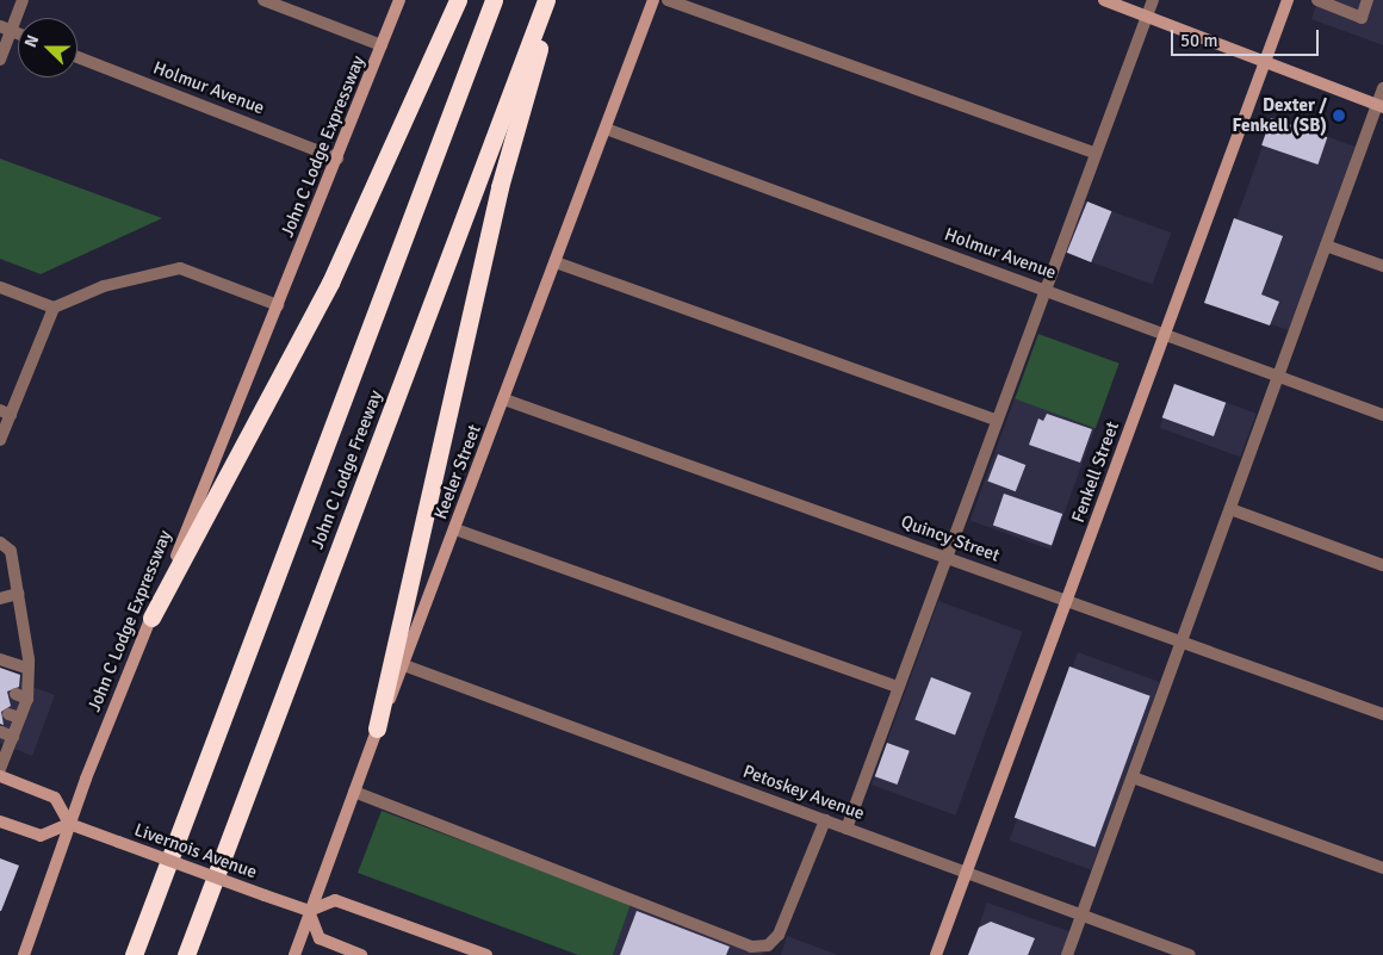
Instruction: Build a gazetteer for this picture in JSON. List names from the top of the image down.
{
  "streets": {
    "highway": ["John C Lodge Freeway"],
    "main road": [
      "John C Lodge Expressway",
      "Keeler Street",
      "Fenkell Street",
      "Livernois Avenue"
    ],
    "street": ["Holmur Avenue", "Quincy Street", "Petoskey Avenue"]
  },
  "crossings": [
    ["Holmur Avenue", "John C Lodge Expressway"],
    ["Holmur Avenue", "Keeler Street"],
    ["Holmur Avenue", "Fenkell Street"],
    ["John C Lodge Expressway", "Livernois Avenue"],
    ["Keeler Street", "Quincy Street"],
    ["Keeler Street", "Petoskey Avenue"],
    ["Keeler Street", "Livernois Avenue"],
    ["Fenkell Street", "Quincy Street"],
    ["Fenkell Street", "Petoskey Avenue"]
  ],
  "places": ["Dexter / Fenkell (SB)"],
  "scale_bar": "50 m",
  "north": "left"
}
